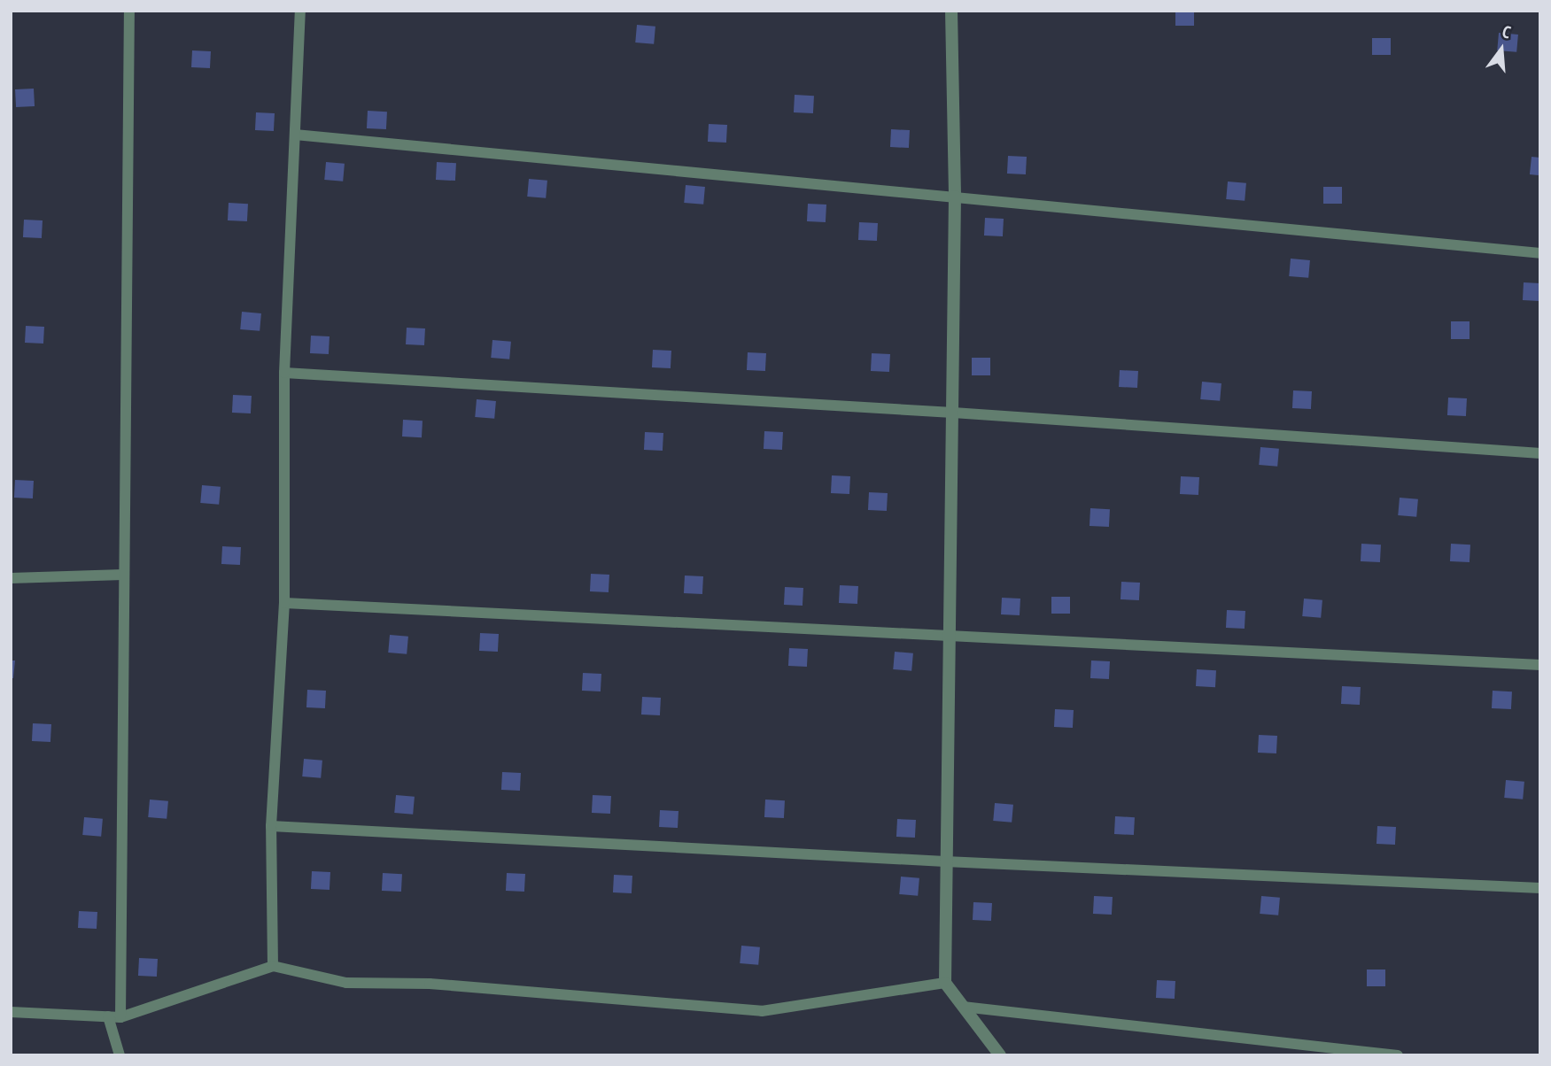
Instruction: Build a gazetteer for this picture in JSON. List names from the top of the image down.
{
  "north": "top"
}
